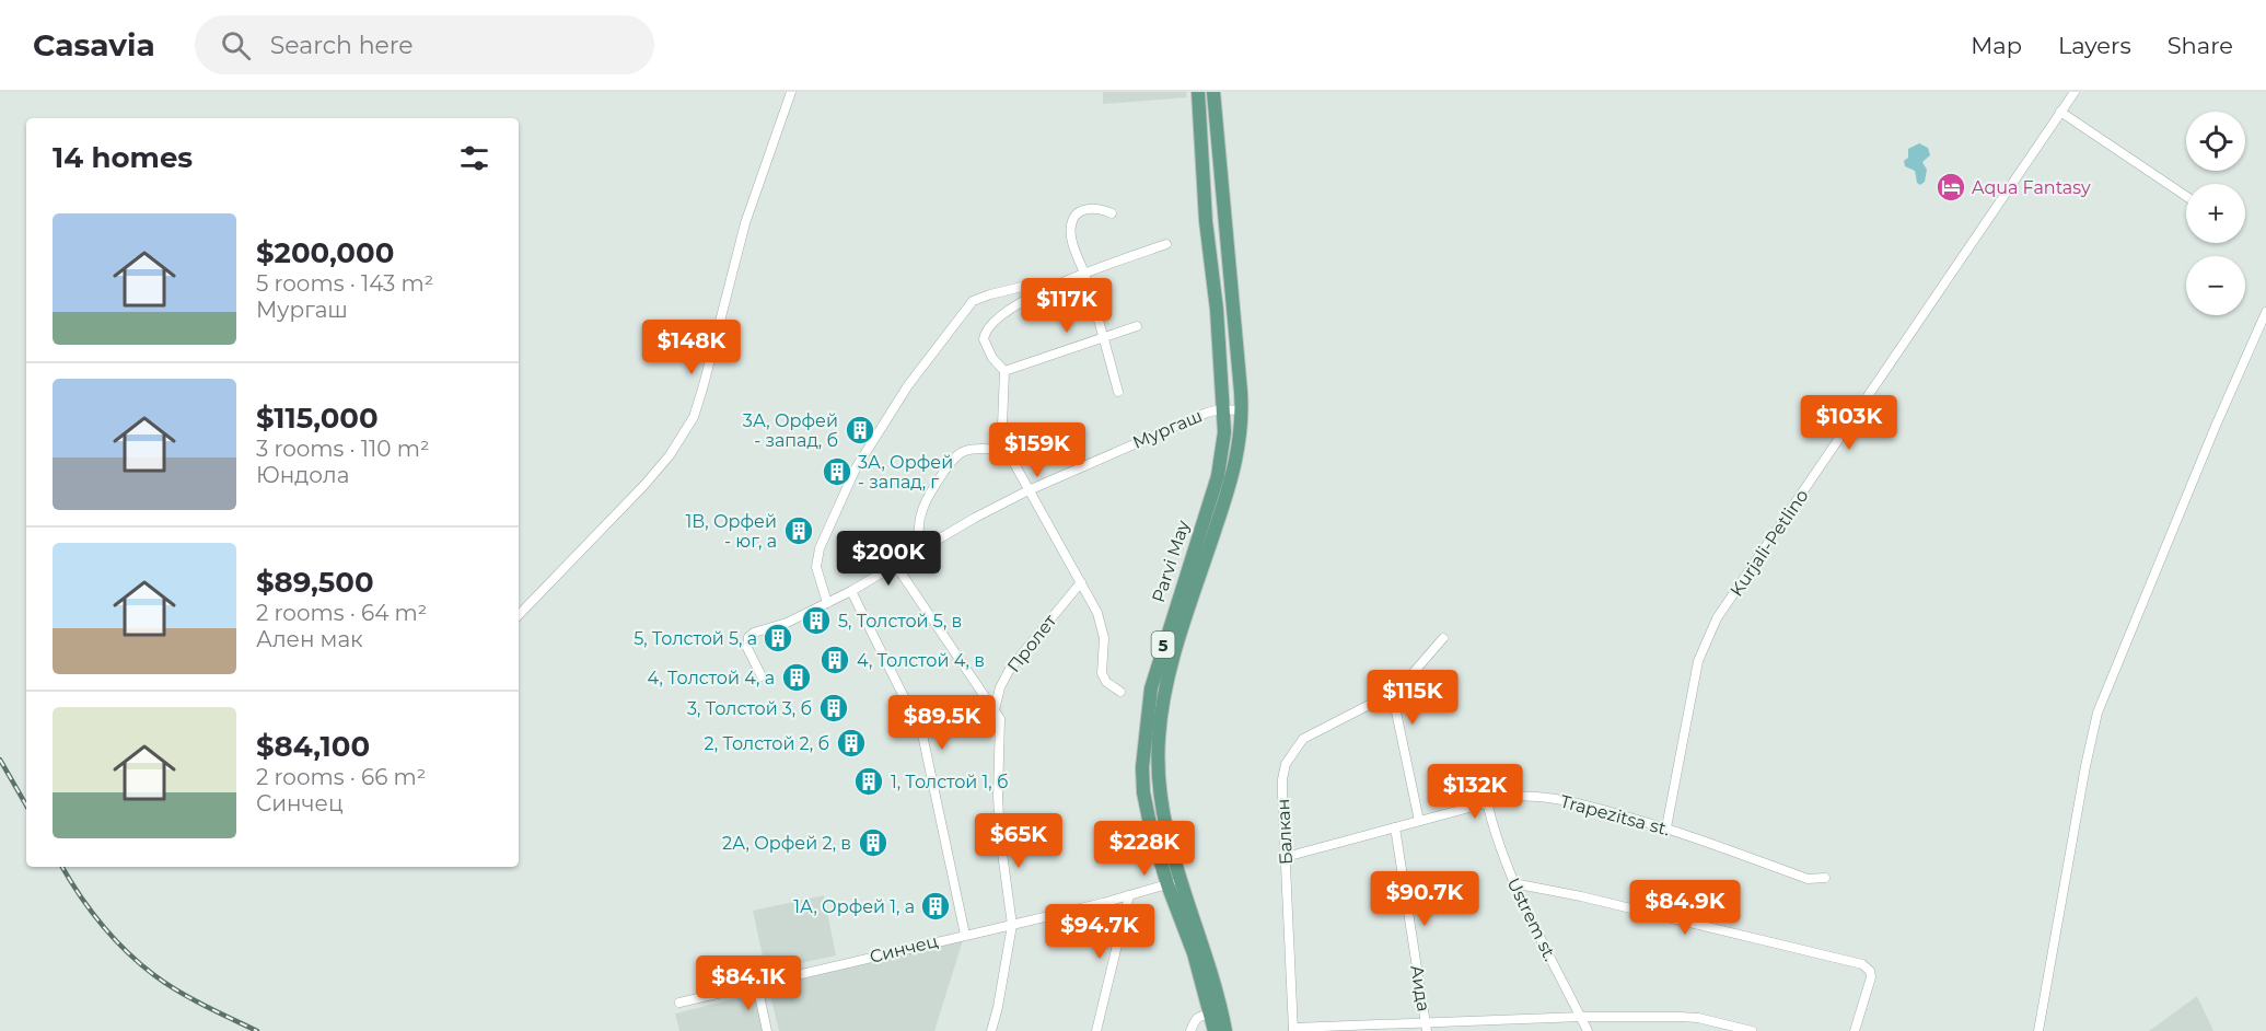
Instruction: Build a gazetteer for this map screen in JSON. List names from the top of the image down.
{
  "streets": {
    "main road": ["Parvi May", "5"],
    "street": [
      "Мургаш",
      "Kurjali-Petlino",
      "Пролет",
      "Trapezitsa st.",
      "Балкан",
      "Ustrem st.",
      "Синчец",
      "Аида"
    ]
  },
  "crossings": [
    ["Мургаш", "Parvi May"],
    ["Kurjali-Petlino", "Trapezitsa st."],
    ["Parvi May", "Синчец"],
    ["Trapezitsa st.", "Балкан"],
    ["Trapezitsa st.", "Ustrem st."],
    ["Trapezitsa st.", "Аида"]
  ],
  "places": {
    "hotel": ["Aqua Fantasy"],
    "building": [
      "3А, Орфей - запад, б",
      "3А, Орфей - запад, г",
      "1В, Орфей - юг, а",
      "5, Толстой 5, в",
      "5, Толстой 5, а",
      "4, Толстой 4, в",
      "4, Толстой 4, а",
      "3, Толстой 3, б",
      "2, Толстой 2, б",
      "1, Толстой 1, б",
      "2А, Орфей 2, в",
      "1А, Орфей 1, а"
    ]
  },
  "page": {
    "header": "Casavia",
    "search": "Search here",
    "nav": ["Map", "Layers", "Share"],
    "map_buttons": ["+", "−"],
    "heading": "14 homes",
    "list": [
      {
        "name": "$200,000",
        "note": "5 rooms · 143 m² · Мургаш"
      },
      {
        "name": "$115,000",
        "note": "3 rooms · 110 m² · Юндола"
      },
      {
        "name": "$89,500",
        "note": "2 rooms · 64 m² · Ален мак"
      },
      {
        "name": "$84,100",
        "note": "2 rooms · 66 m² · Синчец"
      }
    ],
    "price": [
      "$117K",
      "$148K",
      "$103K",
      "$159K",
      "$200K",
      "$115K",
      "$89.5K",
      "$132K",
      "$65K",
      "$228K",
      "$90.7K",
      "$84.9K",
      "$94.7K",
      "$84.1K"
    ]
  }
}
